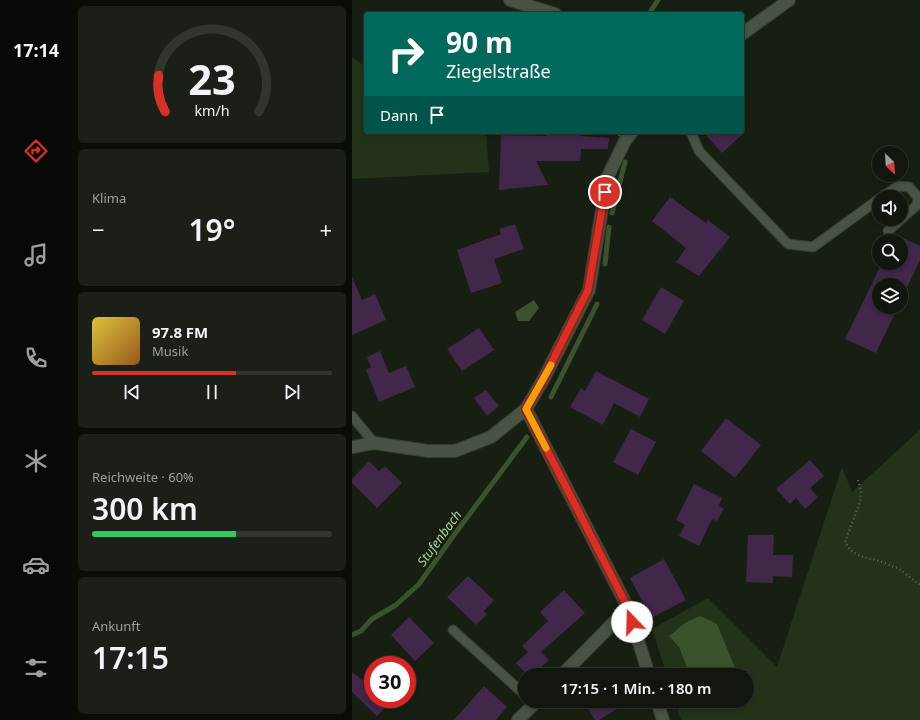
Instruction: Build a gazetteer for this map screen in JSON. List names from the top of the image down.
{
  "water": ["Stufenbach"],
  "north": "bottom right",
  "page": {
    "tabs": "17:14",
    "turn": ["90 m", "Ziegelstraße"],
    "then": "Dann",
    "tile": [
      "Klima",
      ["Reichweite · 60%", "300 km"],
      ["Ankunft", "17:15"]
    ],
    "heat": ["−", "19°", "+"],
    "song": ["97.8 FM", "Musik"],
    "limit": "30",
    "trip": "17:15 · 1 Min. · 180 m",
    "gauge": ["23", "km/h"]
  }
}
